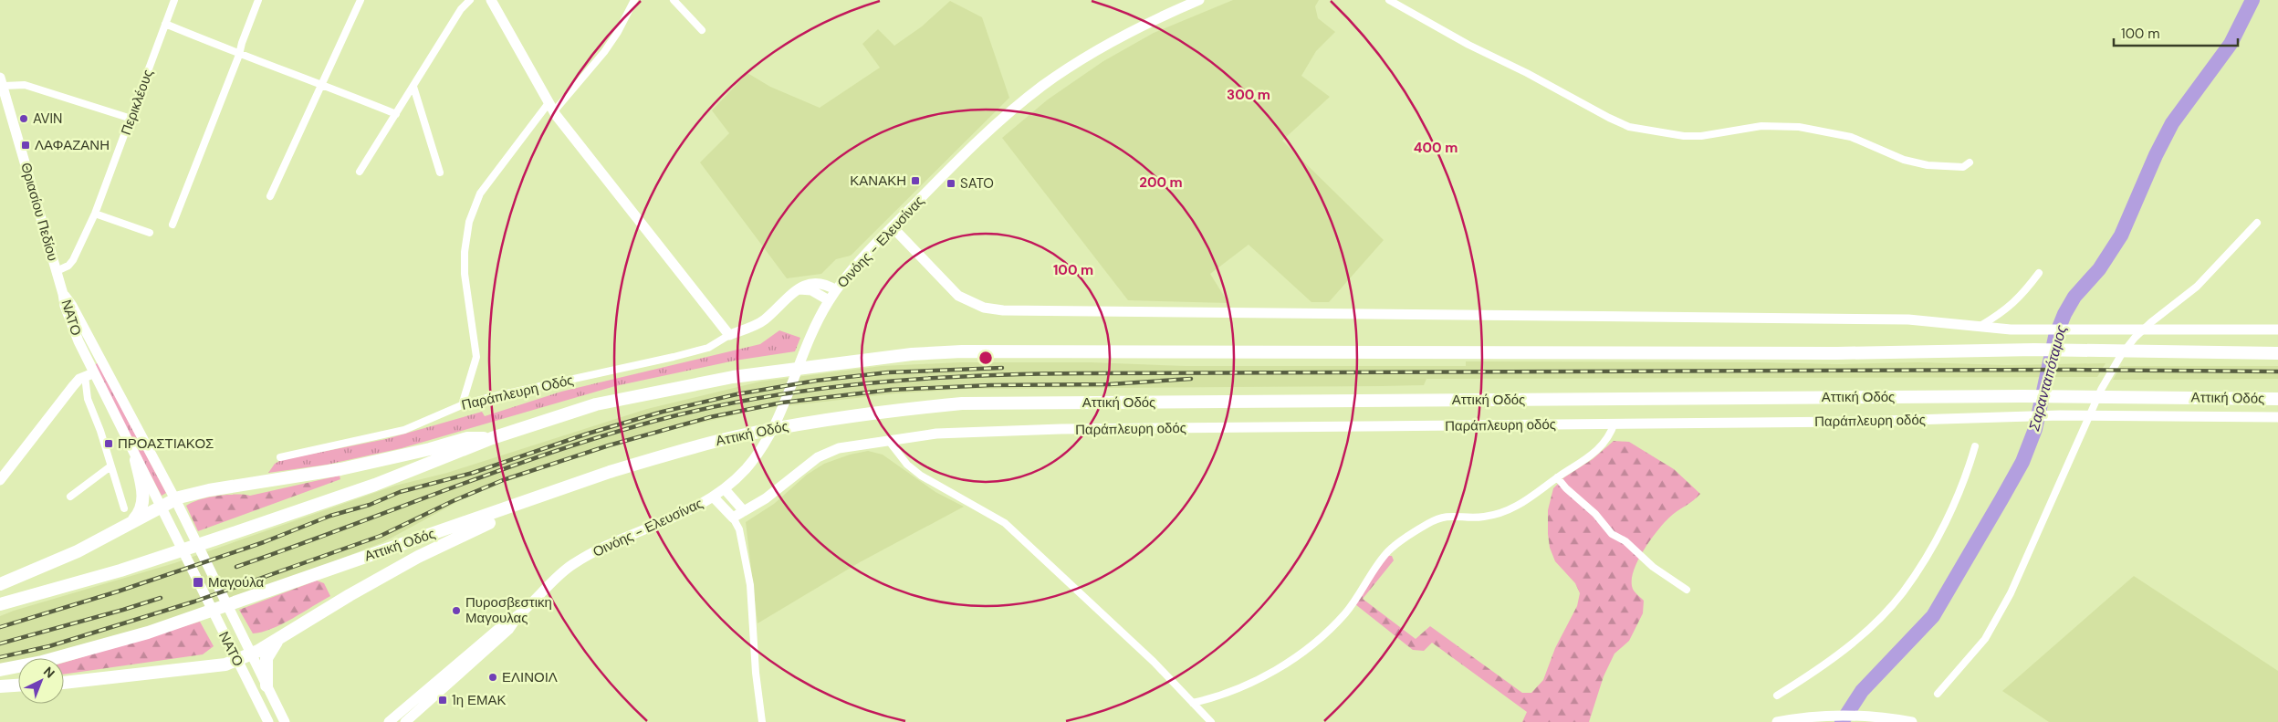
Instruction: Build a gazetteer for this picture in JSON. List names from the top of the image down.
{
  "streets": {
    "highway": ["Αττική Οδός"],
    "street": [
      "Περικλέους",
      "Θριασίου Πεδίου",
      "Οινόης - Ελευσίνας",
      "ΝΑΤΟ",
      "Παράπλευρη Οδός",
      "Παράπλευρη οδός"
    ]
  },
  "crossings": [
    ["Περικλέους", "Θριασίου Πεδίου"],
    ["Θριασίου Πεδίου", "ΝΑΤΟ"]
  ],
  "water": ["Σαρανταπόταμος"],
  "places": {
    "other": ["AVIN", "Πυροσβεστικη Μαγουλας", "ΕΛΙΝΟΙΛ"],
    "transit": [
      "ΛΑΦΑΖΑΝΗ",
      "ΚΑΝΑΚΗ",
      "SATO",
      "ΠΡΟΑΣΤΙΑΚΟΣ",
      "Μαγούλα",
      "1η ΕΜΑΚ"
    ]
  },
  "scale_bar": "100 m",
  "north": "top right",
  "rings": [
    "300 m",
    "400 m",
    "200 m",
    "100 m"
  ]
}
